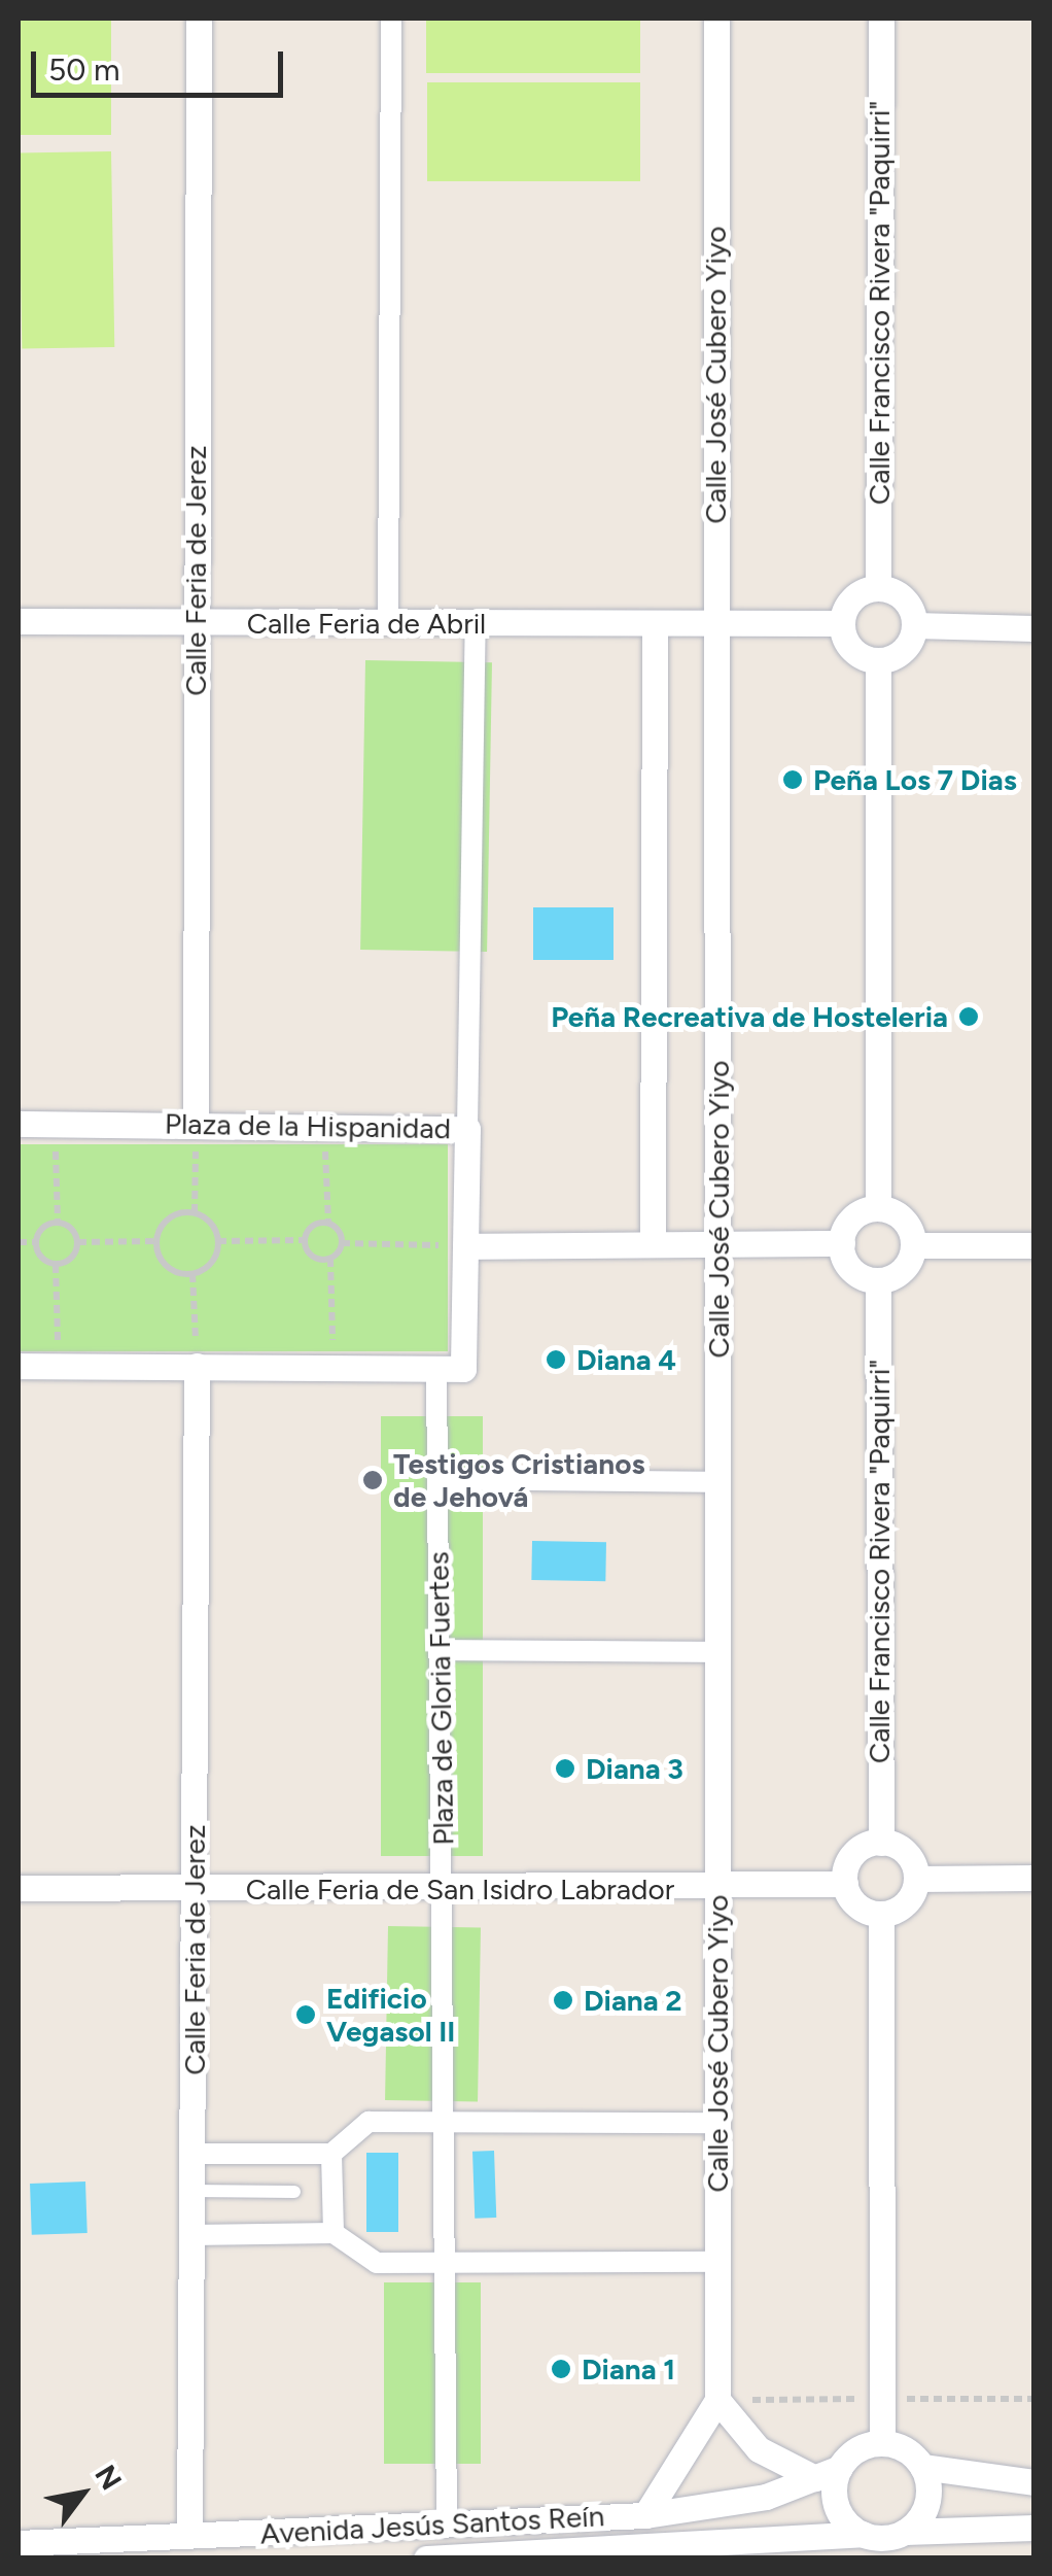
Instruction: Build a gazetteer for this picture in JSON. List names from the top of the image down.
{
  "streets": {
    "street": [
      "Calle Francisco Rivera \"Paquirri\"",
      "Calle José Cubero Yiyo",
      "Calle Feria de Jerez",
      "Calle Feria de Abril",
      "Plaza de la Hispanidad",
      "Plaza de Gloria Fuertes",
      "Calle Feria de San Isidro Labrador",
      "Avenida Jesús Santos Reín"
    ]
  },
  "crossings": [
    ["Calle Francisco Rivera \"Paquirri\"", "Calle Feria de Abril"],
    ["Calle Francisco Rivera \"Paquirri\"", "Calle Feria de San Isidro Labrador"],
    ["Calle José Cubero Yiyo", "Calle Feria de Abril"],
    ["Calle José Cubero Yiyo", "Calle Feria de San Isidro Labrador"],
    ["Calle Feria de Jerez", "Calle Feria de Abril"],
    ["Calle Feria de Jerez", "Plaza de la Hispanidad"],
    ["Calle Feria de Jerez", "Calle Feria de San Isidro Labrador"],
    ["Calle Feria de Jerez", "Avenida Jesús Santos Reín"],
    ["Plaza de la Hispanidad", "Plaza de Gloria Fuertes"],
    ["Plaza de Gloria Fuertes", "Calle Feria de San Isidro Labrador"],
    ["Plaza de Gloria Fuertes", "Avenida Jesús Santos Reín"]
  ],
  "places": [
    "Peña Los 7 Dias",
    "Peña Recreativa de Hosteleria",
    "Diana 4",
    "Testigos Cristianos de Jehová",
    "Diana 3",
    "Diana 2",
    "Edificio Vegasol II",
    "Diana 1"
  ],
  "scale_bar": "50 m",
  "north": "top right"
}
